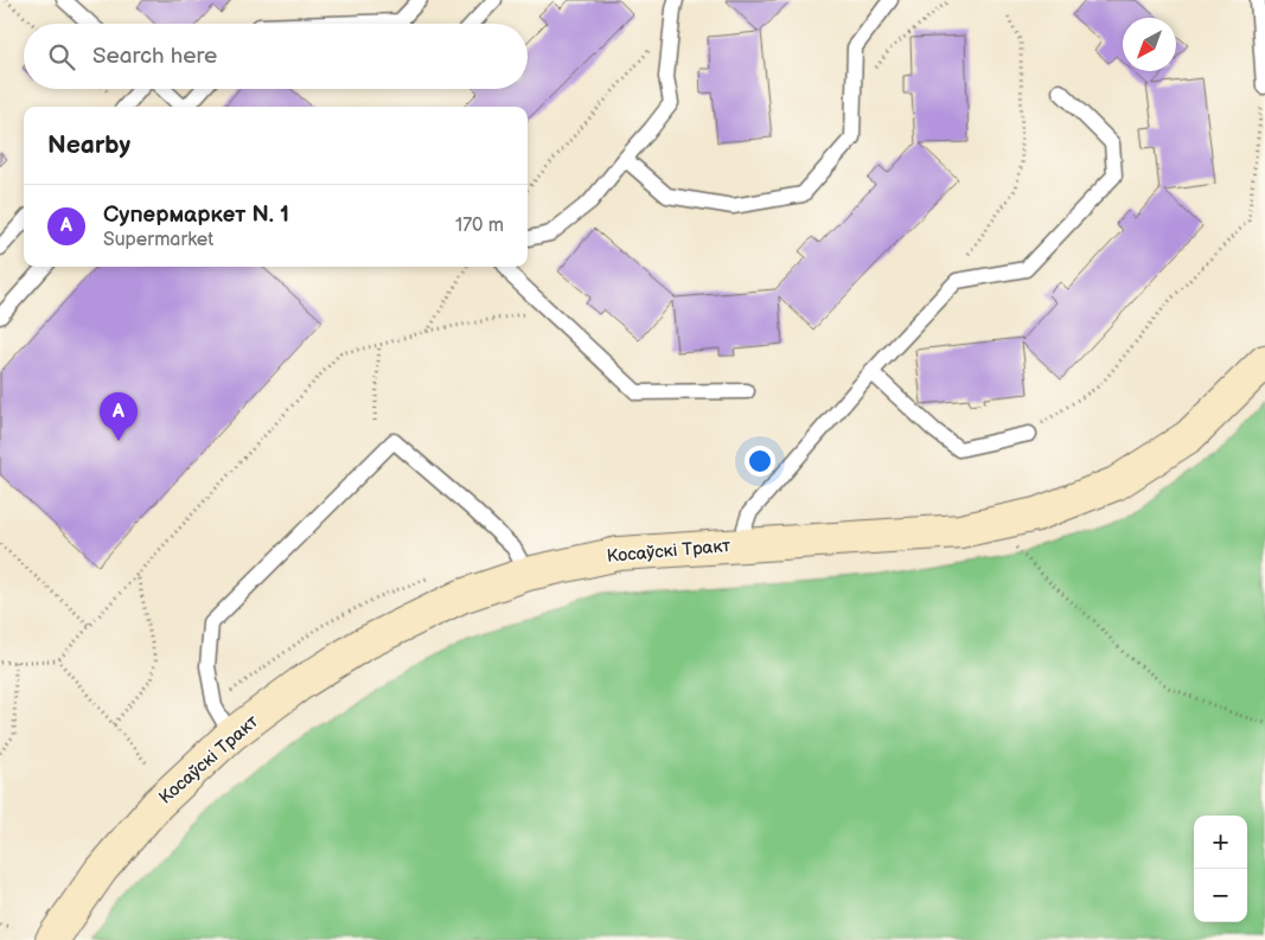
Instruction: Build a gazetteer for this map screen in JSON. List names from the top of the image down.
{
  "streets": {
    "main road": ["Косаўскі Тракт"]
  },
  "north": "bottom left",
  "page": {
    "search": "Search here",
    "heading": "Nearby",
    "list": [
      {
        "mark": "A",
        "name": "Супермаркет N. 1",
        "note": "Supermarket",
        "value": "170 m"
      }
    ],
    "pins": "A",
    "map_buttons": ["+", "−"]
  }
}
